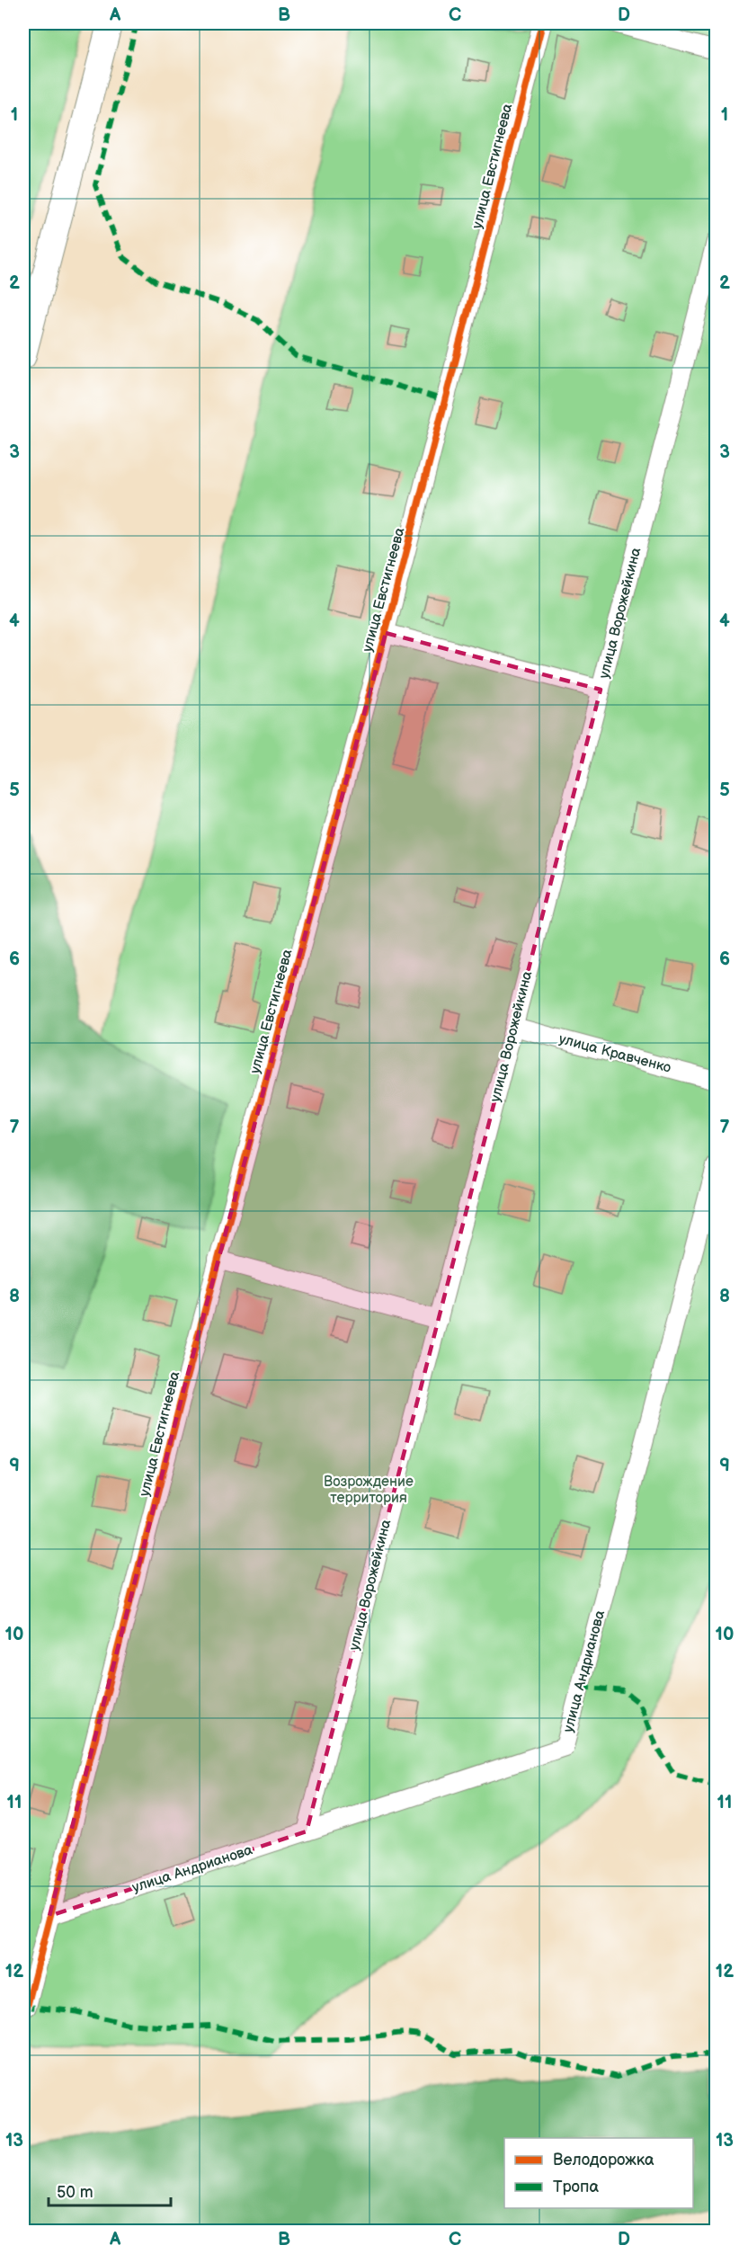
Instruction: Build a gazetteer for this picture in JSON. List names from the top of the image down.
{
  "streets": {
    "street": [
      "улица Евстигнеева",
      "улица Ворожейкина",
      "улица Кравченко",
      "улица Андрианова"
    ]
  },
  "crossings": [
    ["улица Евстигнеева", "улица Андрианова"],
    ["улица Ворожейкина", "улица Кравченко"],
    ["улица Ворожейкина", "улица Андрианова"]
  ],
  "parks": ["Возрождение территория"],
  "legend": ["Велодорожка", "Тропа"],
  "scale_bar": "50 m",
  "grid": {
    "columns": [
      "A",
      "B",
      "C",
      "D"
    ],
    "rows": [
      "1",
      "2",
      "3",
      "4",
      "5",
      "6",
      "7",
      "8",
      "9",
      "10",
      "11",
      "12",
      "13"
    ]
  }
}
